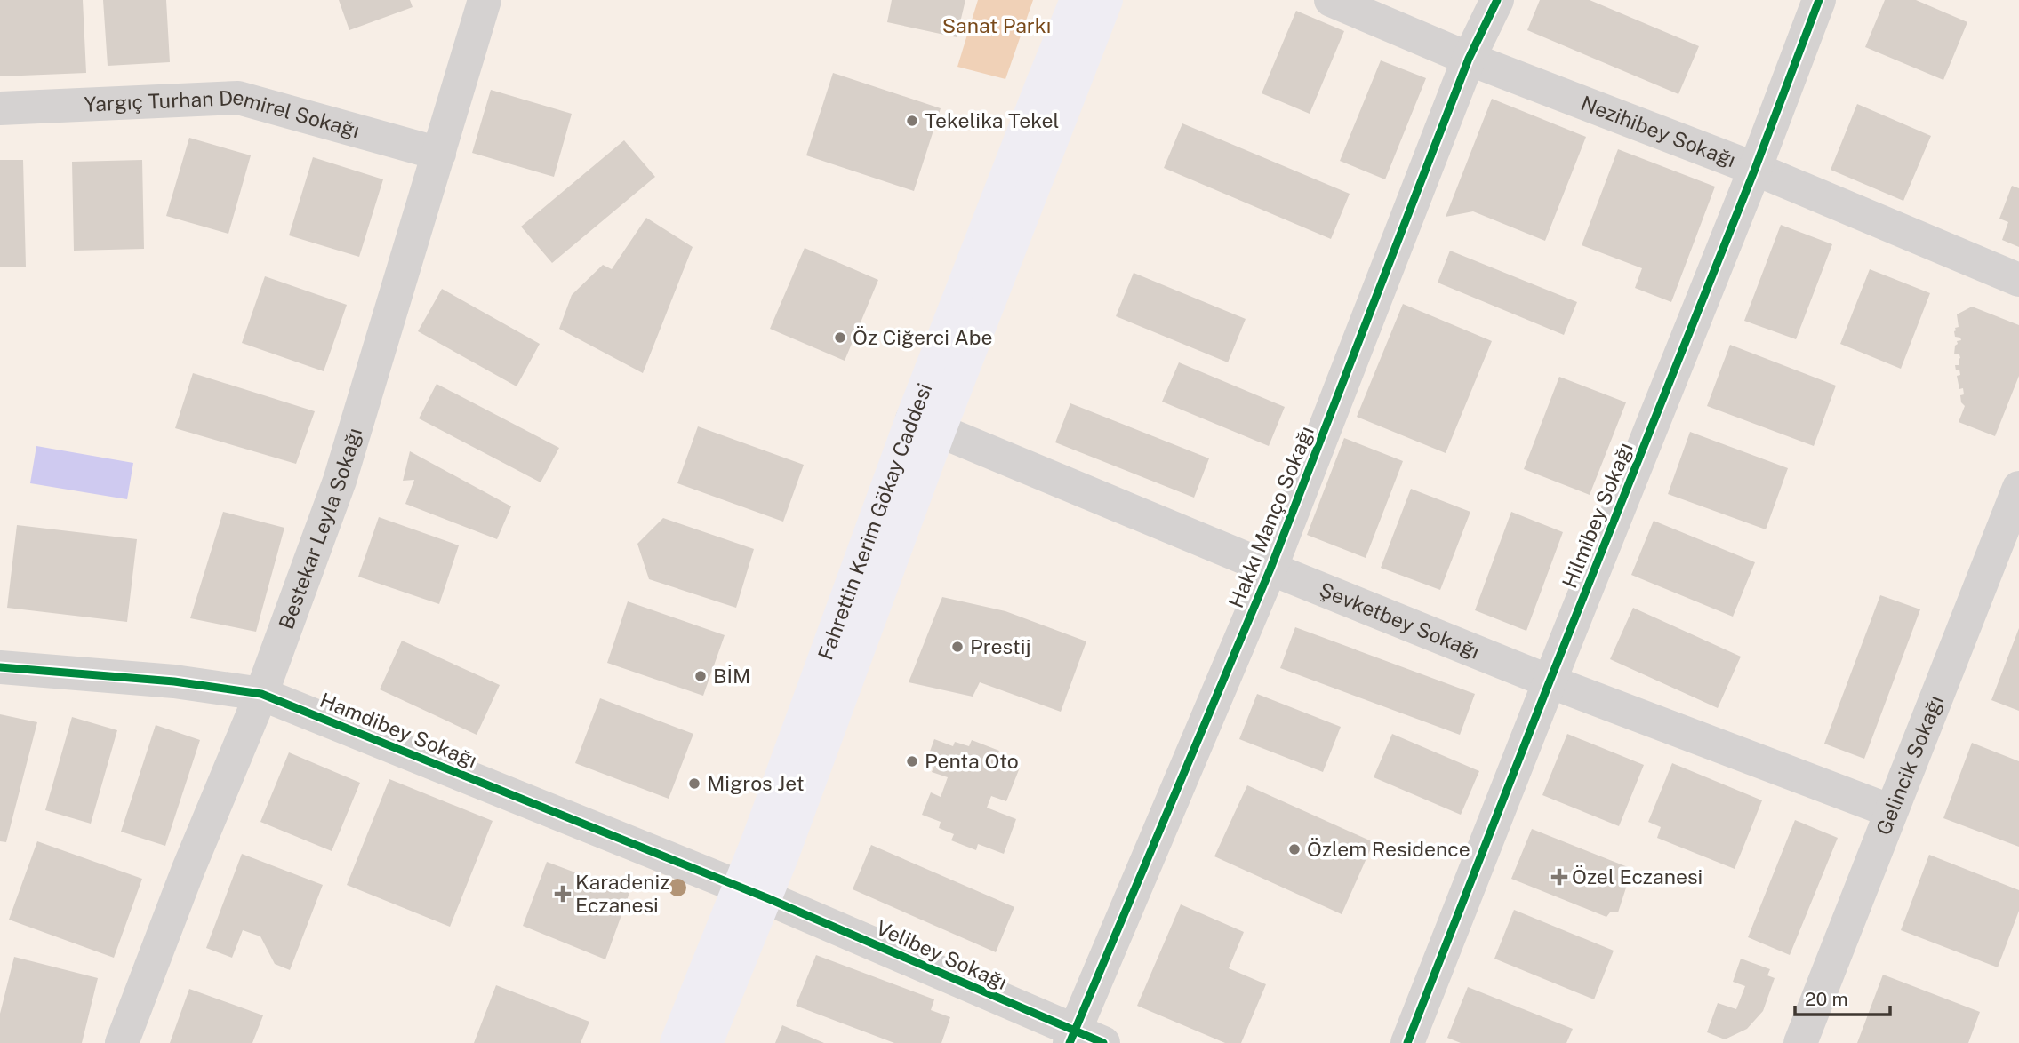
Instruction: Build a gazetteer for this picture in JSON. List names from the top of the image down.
{
  "streets": {
    "main road": ["Fahrettin Kerim Gökay Caddesi"],
    "street": [
      "Yargıç Turhan Demirel Sokağı",
      "Nezihibey Sokağı",
      "Hilmibey Sokağı",
      "Hakkı Manço Sokağı",
      "Bestekar Leyla Sokağı",
      "Şevketbey Sokağı",
      "Hamdibey Sokağı",
      "Gelincik Sokağı",
      "Velibey Sokağı"
    ]
  },
  "crossings": [
    ["Yargıç Turhan Demirel Sokağı", "Bestekar Leyla Sokağı"],
    ["Nezihibey Sokağı", "Hilmibey Sokağı"],
    ["Nezihibey Sokağı", "Hakkı Manço Sokağı"],
    ["Hilmibey Sokağı", "Şevketbey Sokağı"],
    ["Hakkı Manço Sokağı", "Şevketbey Sokağı"],
    ["Hakkı Manço Sokağı", "Velibey Sokağı"],
    ["Fahrettin Kerim Gökay Caddesi", "Şevketbey Sokağı"],
    ["Fahrettin Kerim Gökay Caddesi", "Hamdibey Sokağı"],
    ["Fahrettin Kerim Gökay Caddesi", "Velibey Sokağı"],
    ["Bestekar Leyla Sokağı", "Hamdibey Sokağı"],
    ["Şevketbey Sokağı", "Gelincik Sokağı"],
    ["Hamdibey Sokağı", "Velibey Sokağı"]
  ],
  "parks": ["Sanat Parkı"],
  "places": {
    "other": [
      "Tekelika Tekel",
      "Öz Ciğerci Abe",
      "Prestij",
      "BİM",
      "Penta Oto",
      "Migros Jet",
      "Özlem Residence"
    ],
    "health": ["Özel Eczanesi", "Karadeniz Eczanesi"]
  },
  "scale_bar": "20 m"
}
